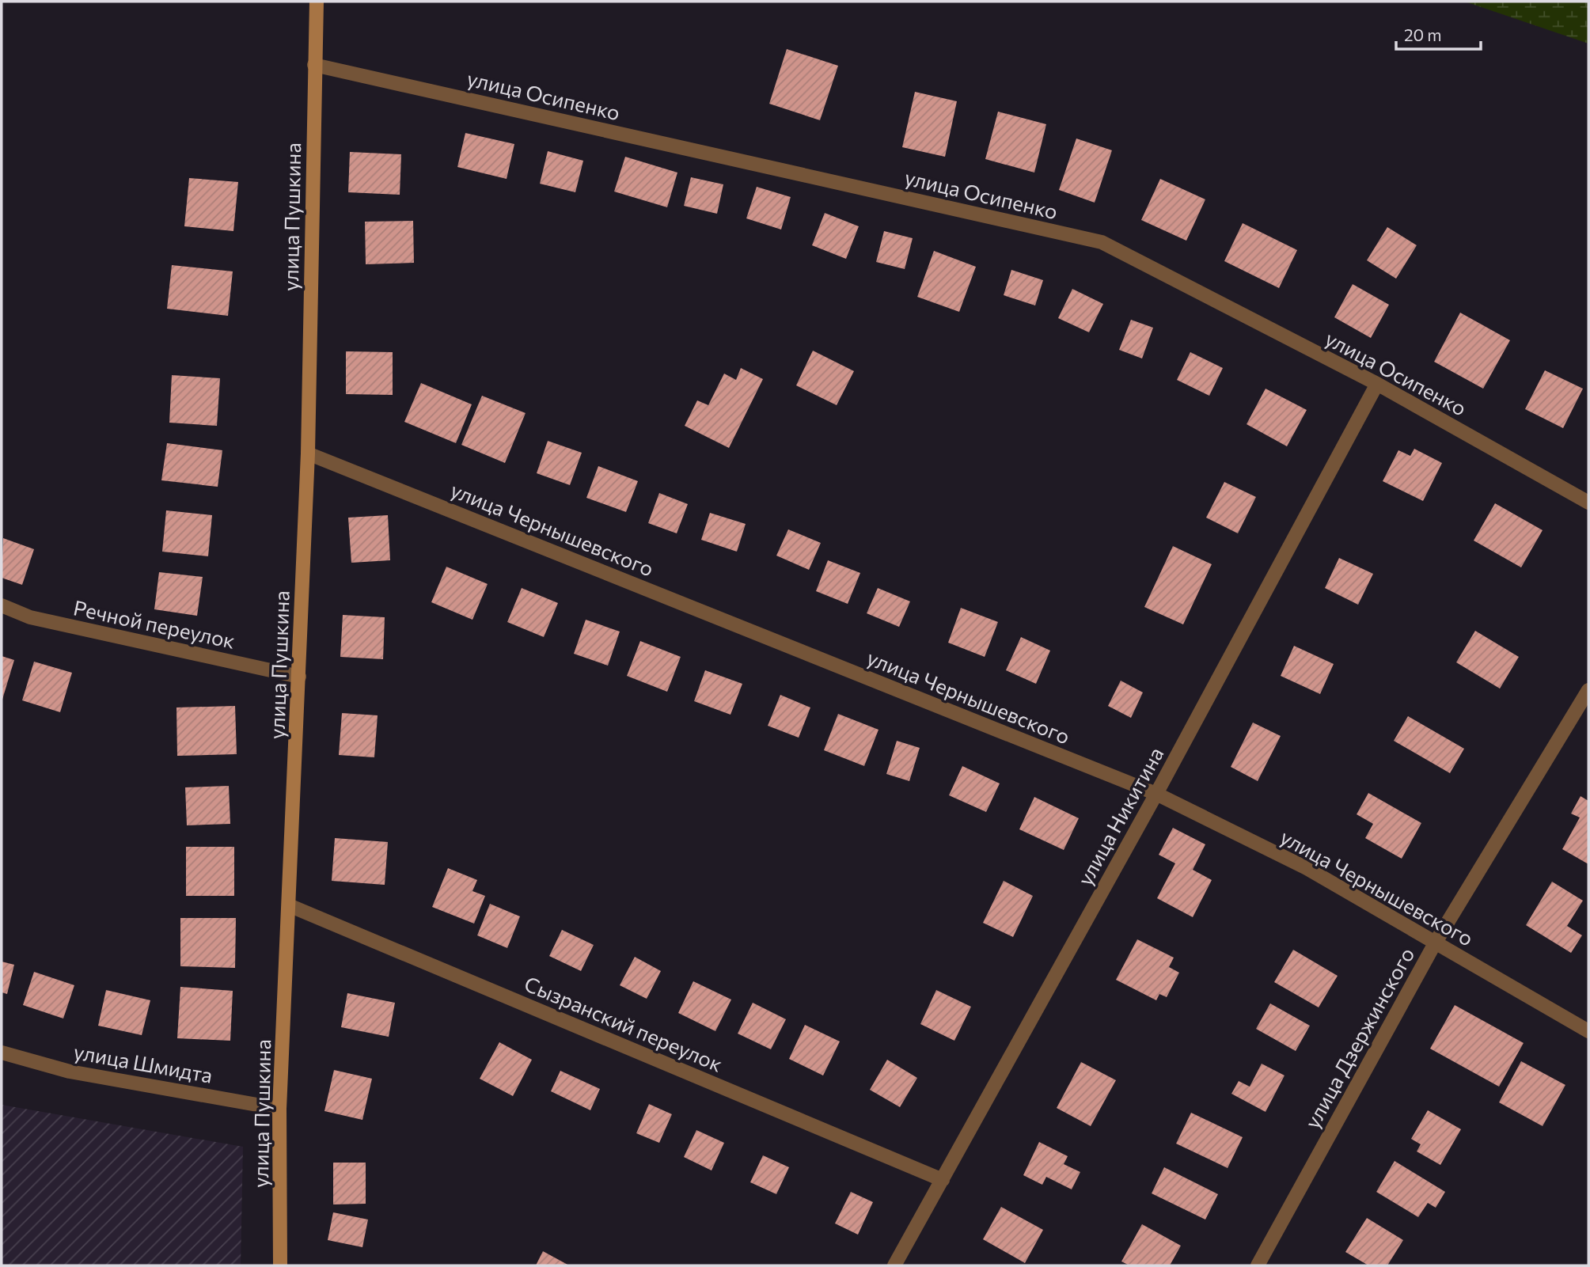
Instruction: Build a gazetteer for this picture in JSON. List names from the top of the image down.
{
  "streets": {
    "main road": ["улица Пушкина"],
    "street": [
      "улица Осипенко",
      "улица Чернышевского",
      "Речной переулок",
      "улица Никитина",
      "Сызранский переулок",
      "улица Дзержинского",
      "улица Шмидта"
    ]
  },
  "crossings": [
    ["улица Осипенко", "улица Пушкина"],
    ["улица Осипенко", "улица Никитина"],
    ["улица Пушкина", "улица Чернышевского"],
    ["улица Пушкина", "Речной переулок"],
    ["улица Пушкина", "Сызранский переулок"],
    ["улица Пушкина", "улица Шмидта"],
    ["улица Чернышевского", "улица Никитина"],
    ["улица Чернышевского", "улица Дзержинского"],
    ["улица Никитина", "Сызранский переулок"]
  ],
  "scale_bar": "20 m"
}
